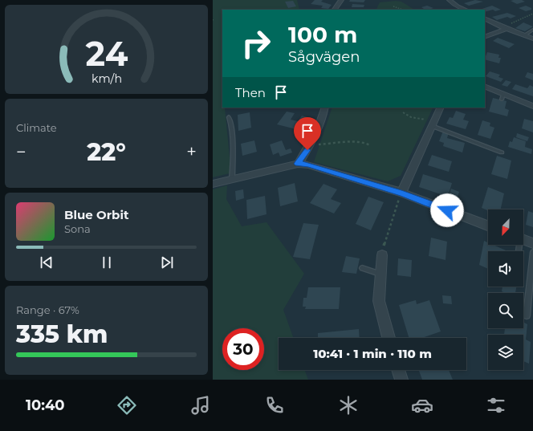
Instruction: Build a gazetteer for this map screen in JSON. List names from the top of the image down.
{
  "north": "bottom left",
  "page": {
    "turn": ["100 m", "Sågvägen"],
    "then": "Then",
    "tile": [
      "Climate",
      ["Range · 67%", "335 km"]
    ],
    "heat": ["−", "22°", "+"],
    "song": ["Blue Orbit", "Sona"],
    "limit": "30",
    "trip": "10:41 · 1 min · 110 m",
    "tabs": "10:40",
    "gauge": ["24", "km/h"]
  }
}
